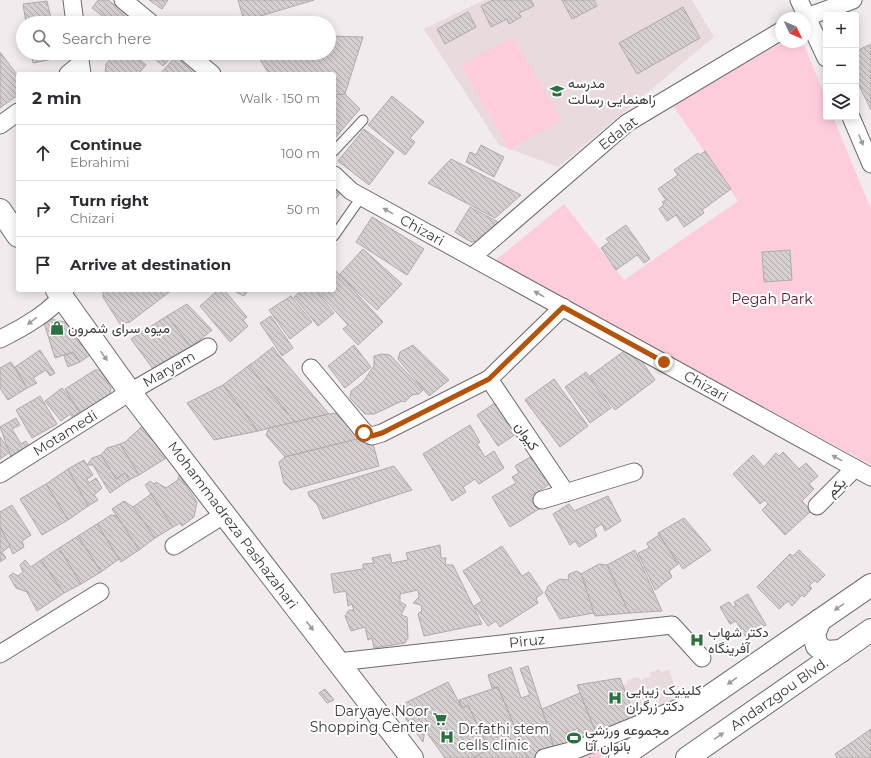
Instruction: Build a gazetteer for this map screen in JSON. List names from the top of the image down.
{
  "streets": {
    "main road": ["Mohammadreza Pashazahari", "Andarzgou Blvd."],
    "street": [
      "Edalat",
      "Chizari",
      "Maryam",
      "Motamedi",
      "کیوان",
      "یکم",
      "Piruz"
    ]
  },
  "crossings": [
    ["Edalat", "Chizari"],
    ["Chizari", "یکم"],
    ["Maryam", "Motamedi"],
    ["Maryam", "Mohammadreza Pashazahari"],
    ["Motamedi", "Mohammadreza Pashazahari"],
    ["Mohammadreza Pashazahari", "Piruz"]
  ],
  "one_way": ["Chizari", "Mohammadreza Pashazahari"],
  "parks": ["Pegah Park"],
  "places": {
    "school or university": ["مدرسه راهنمایی رسالت"],
    "shop": ["میوه سرای شمرون"],
    "hospital": ["دکتر شهاب آفرینگاه", "کلینیک زیبایی دکتر زرگران", "Dr.fathi stem cells clinic"],
    "supermarket": ["Daryaye Noor Shopping Center"],
    "sports": ["مجموعه ورزشی بانوان آتا"]
  },
  "north": "bottom right",
  "page": {
    "map_buttons": ["+", "−"],
    "search": "Search here",
    "heading": ["2 min", "Walk · 150 m"],
    "list": [
      ["Continue", "Ebrahimi", "100 m"],
      ["Turn right", "Chizari", "50 m"],
      "Arrive at destination"
    ]
  }
}
